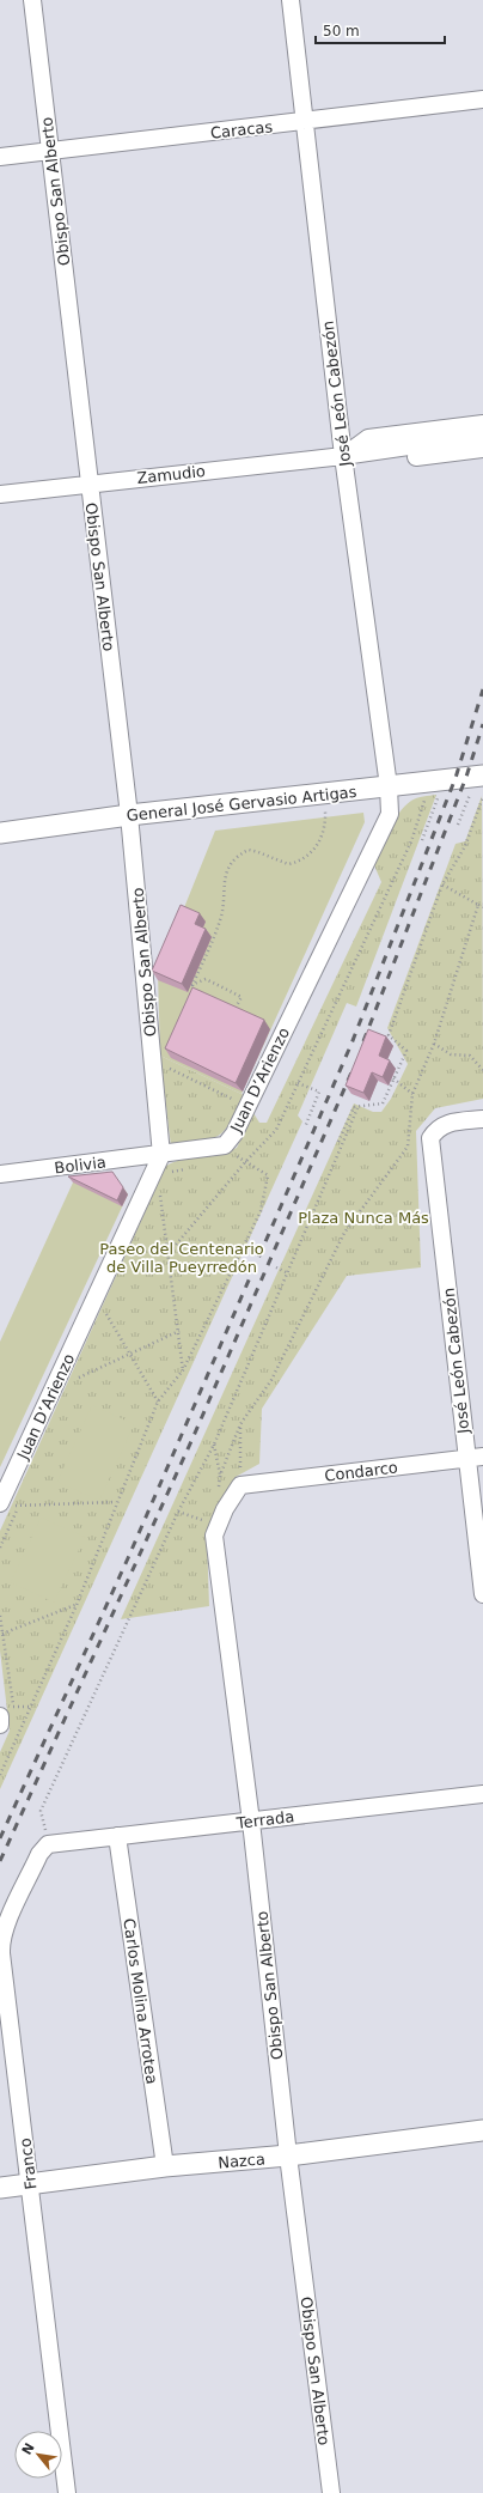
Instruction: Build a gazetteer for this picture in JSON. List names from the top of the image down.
{
  "streets": {
    "street": [
      "Caracas",
      "Obispo San Alberto",
      "José León Cabezón",
      "Zamudio",
      "General José Gervasio Artigas",
      "Juan D’Arienzo",
      "Bolivia",
      "Condarco",
      "Terrada",
      "Carlos Molina Arrotea",
      "Nazca",
      "Franco"
    ]
  },
  "crossings": [
    ["Caracas", "Obispo San Alberto"],
    ["Caracas", "José León Cabezón"],
    ["Obispo San Alberto", "Zamudio"],
    ["Obispo San Alberto", "General José Gervasio Artigas"],
    ["Obispo San Alberto", "Juan D’Arienzo"],
    ["Obispo San Alberto", "Bolivia"],
    ["Obispo San Alberto", "Condarco"],
    ["Obispo San Alberto", "Terrada"],
    ["Obispo San Alberto", "Nazca"],
    ["José León Cabezón", "Zamudio"],
    ["José León Cabezón", "General José Gervasio Artigas"],
    ["José León Cabezón", "Juan D’Arienzo"],
    ["José León Cabezón", "Condarco"],
    ["General José Gervasio Artigas", "Juan D’Arienzo"],
    ["Juan D’Arienzo", "Bolivia"],
    ["Terrada", "Carlos Molina Arrotea"],
    ["Terrada", "Franco"],
    ["Carlos Molina Arrotea", "Nazca"],
    ["Nazca", "Franco"]
  ],
  "parks": ["Plaza Nunca Más", "Paseo del Centenario de Villa Pueyrredón"],
  "scale_bar": "50 m",
  "north": "top left"
}
